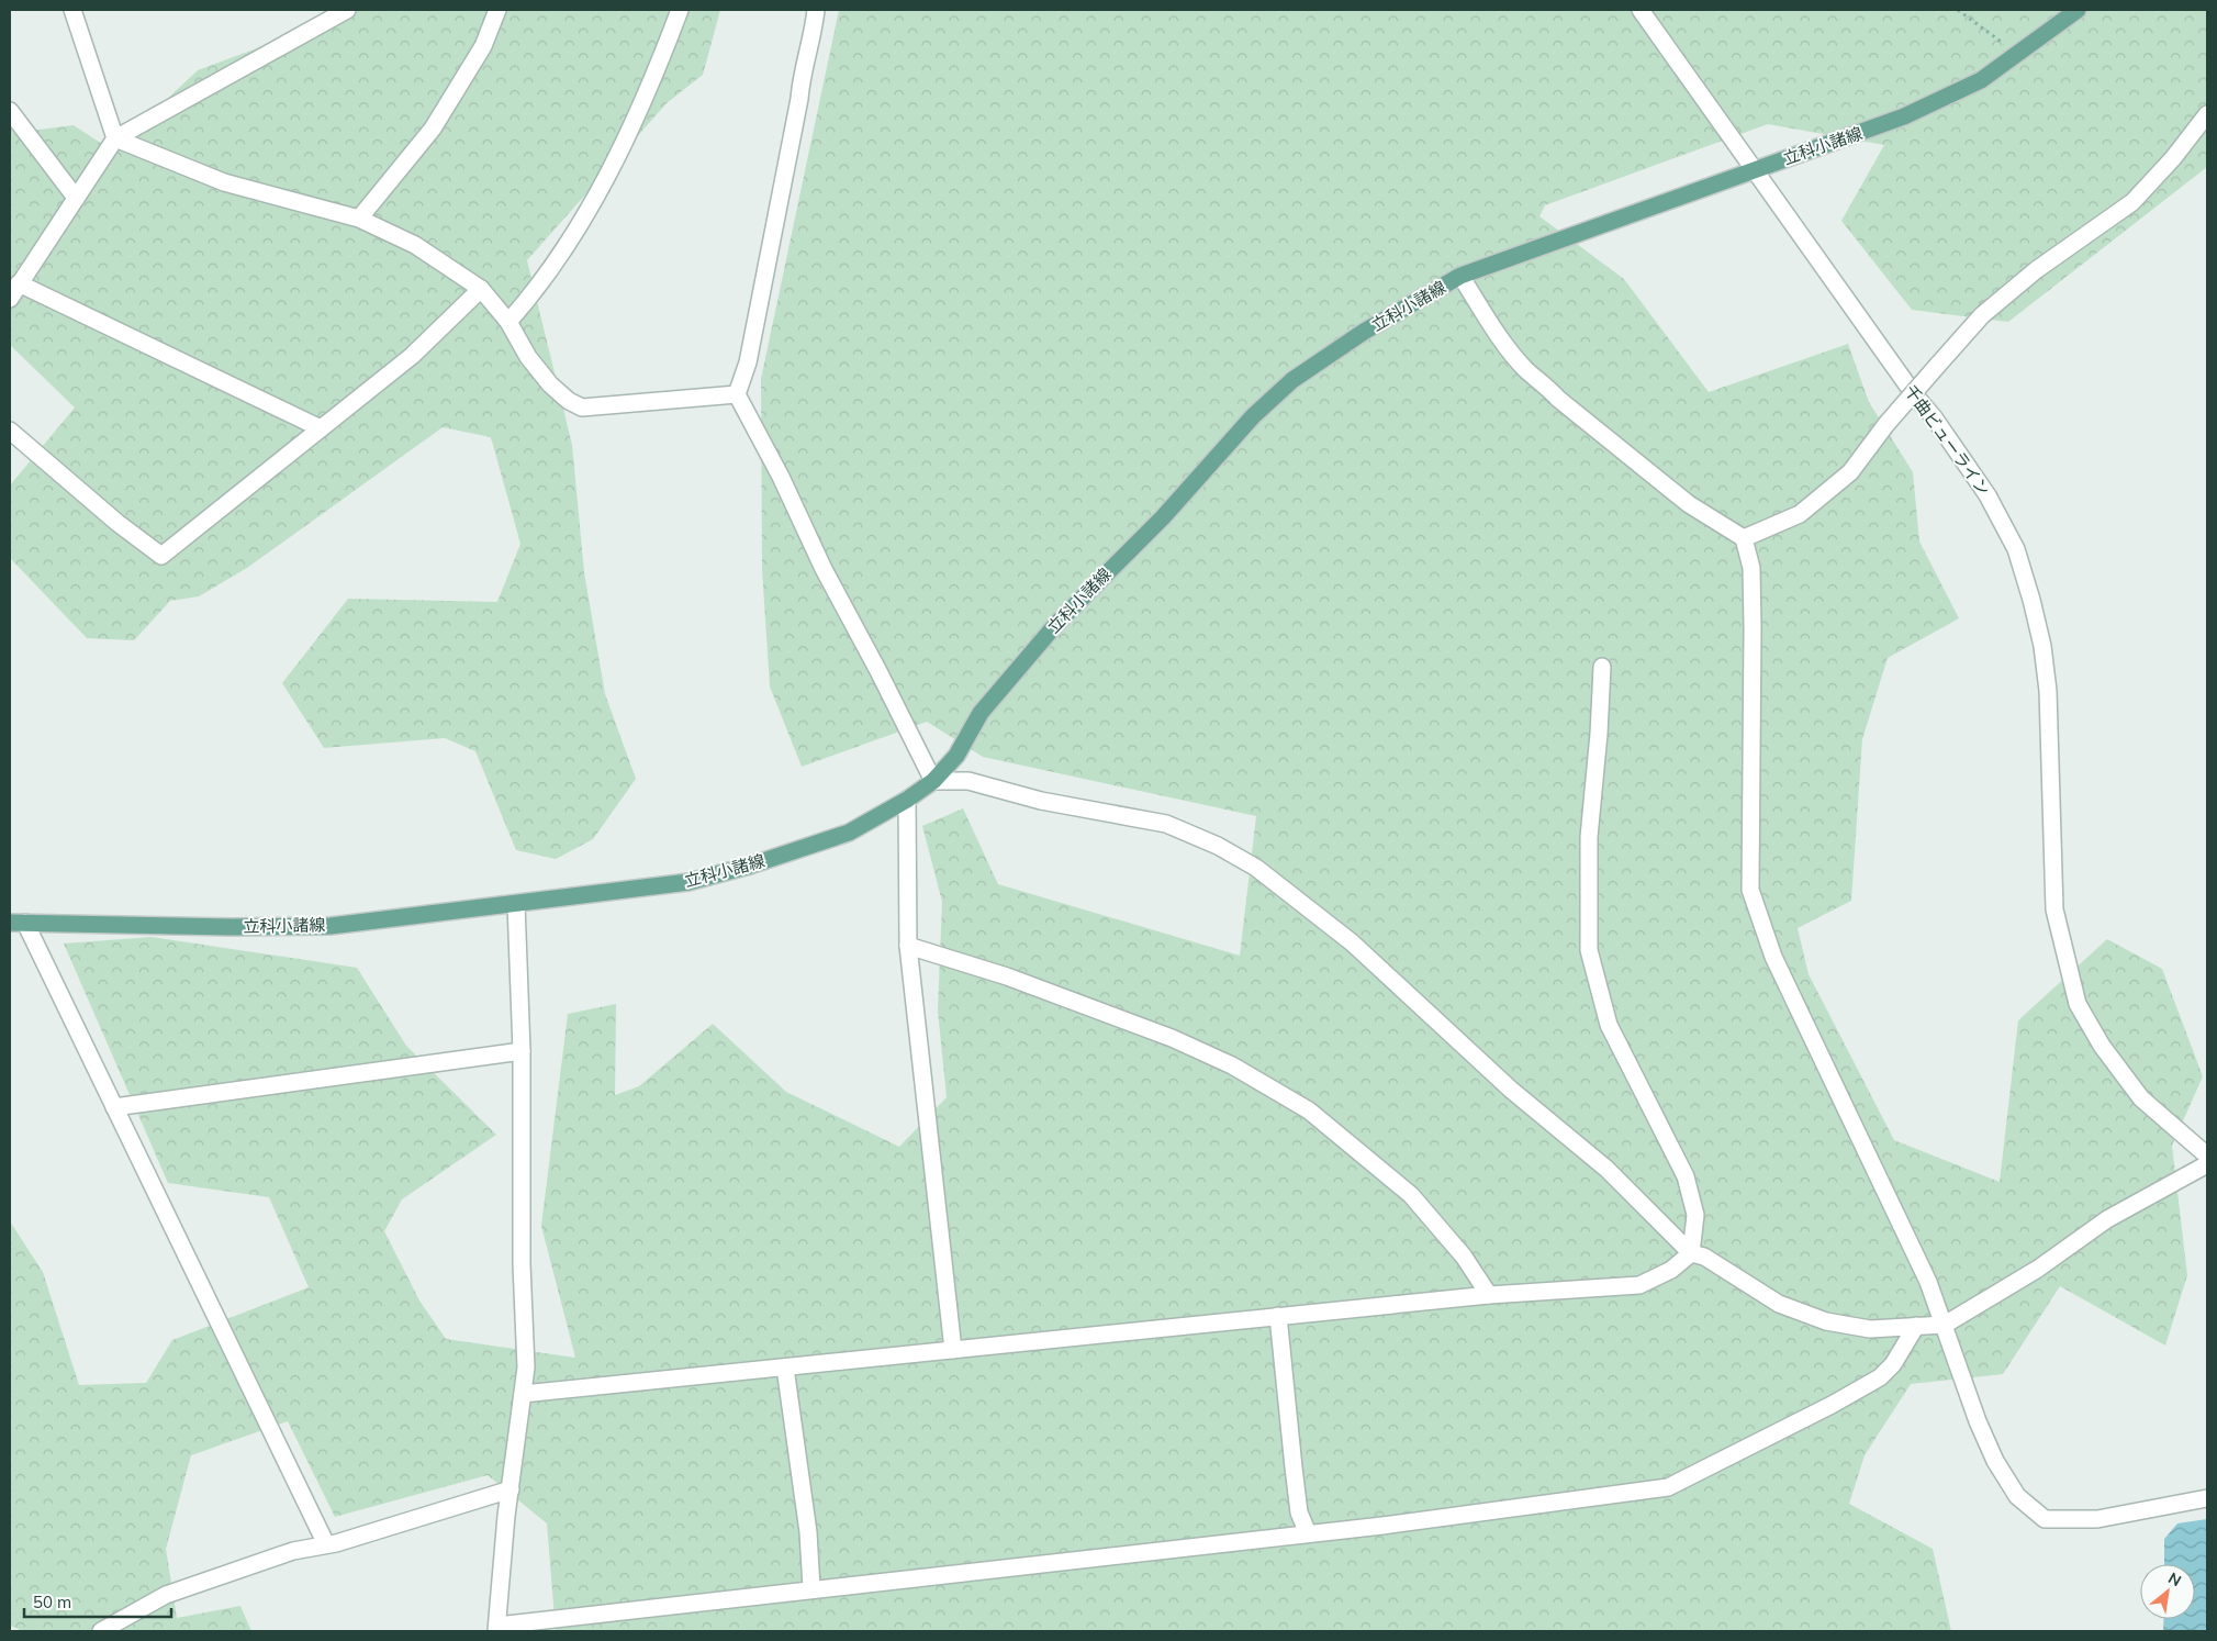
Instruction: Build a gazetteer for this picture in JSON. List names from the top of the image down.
{
  "streets": {
    "main road": ["立科小諸線"],
    "street": ["千曲ビューライン"]
  },
  "crossings": [
    ["立科小諸線", "千曲ビューライン"]
  ],
  "scale_bar": "50 m",
  "north": "top right"
}
